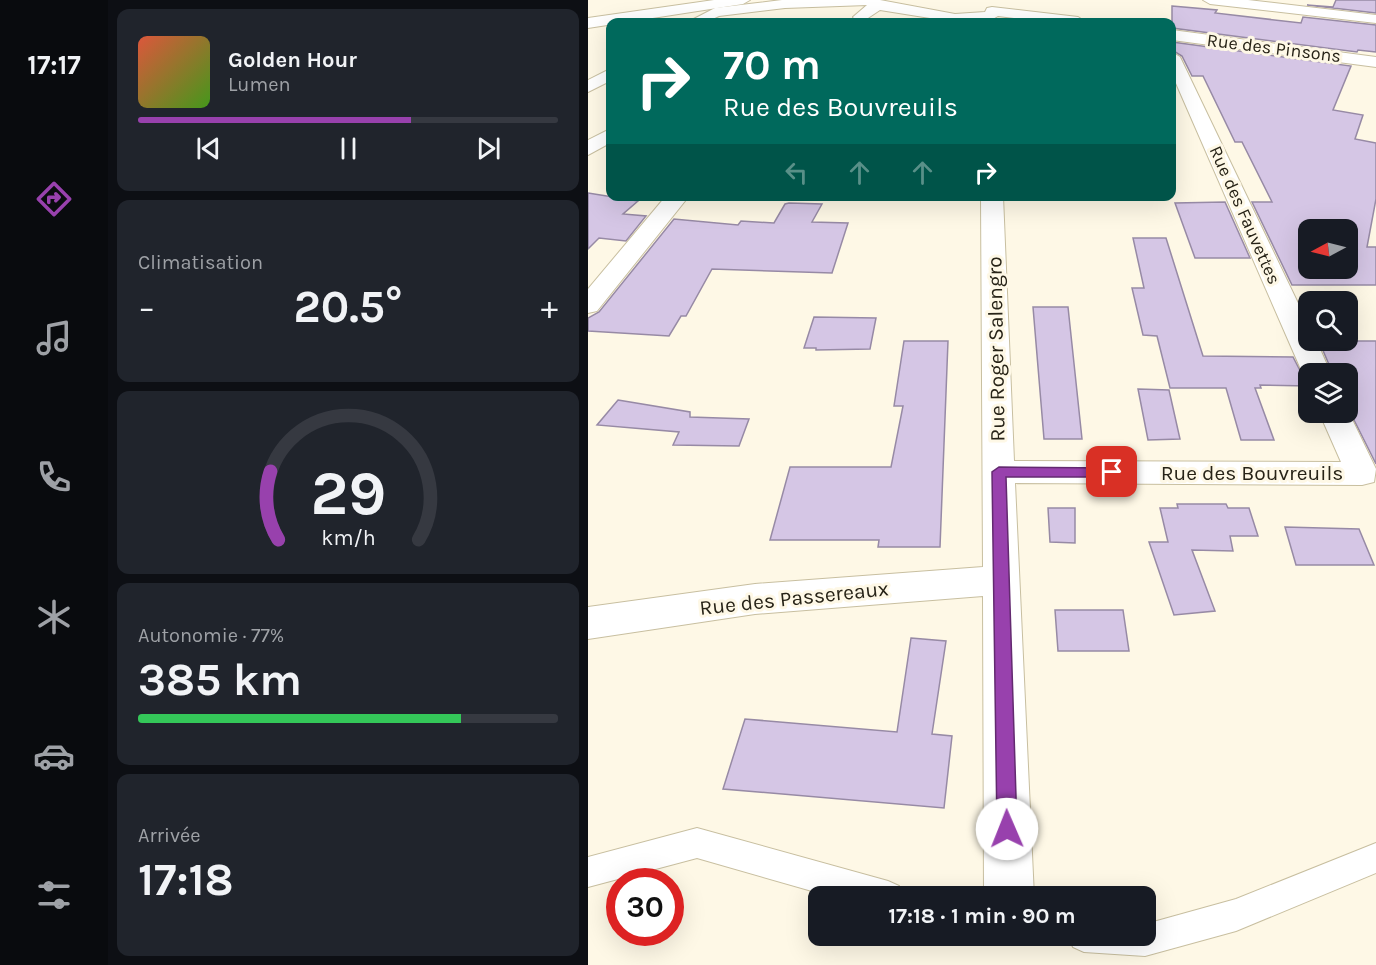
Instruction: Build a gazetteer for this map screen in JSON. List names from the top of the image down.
{
  "streets": {
    "street": [
      "Rue des Pinsons",
      "Rue des Fauvettes",
      "Rue Roger Salengro",
      "Rue des Bouvreuils",
      "Rue des Passereaux"
    ]
  },
  "crossings": [
    ["Rue Roger Salengro", "Rue des Bouvreuils"],
    ["Rue Roger Salengro", "Rue des Passereaux"]
  ],
  "north": "left",
  "page": {
    "tabs": "17:17",
    "turn": ["70 m", "Rue des Bouvreuils"],
    "song": ["Golden Hour", "Lumen"],
    "tile": [
      "Climatisation",
      ["Autonomie · 77%", "385 km"],
      ["Arrivée", "17:18"]
    ],
    "heat": ["−", "20.5°", "+"],
    "limit": "30",
    "trip": "17:18 · 1 min · 90 m",
    "gauge": ["29", "km/h"]
  }
}
